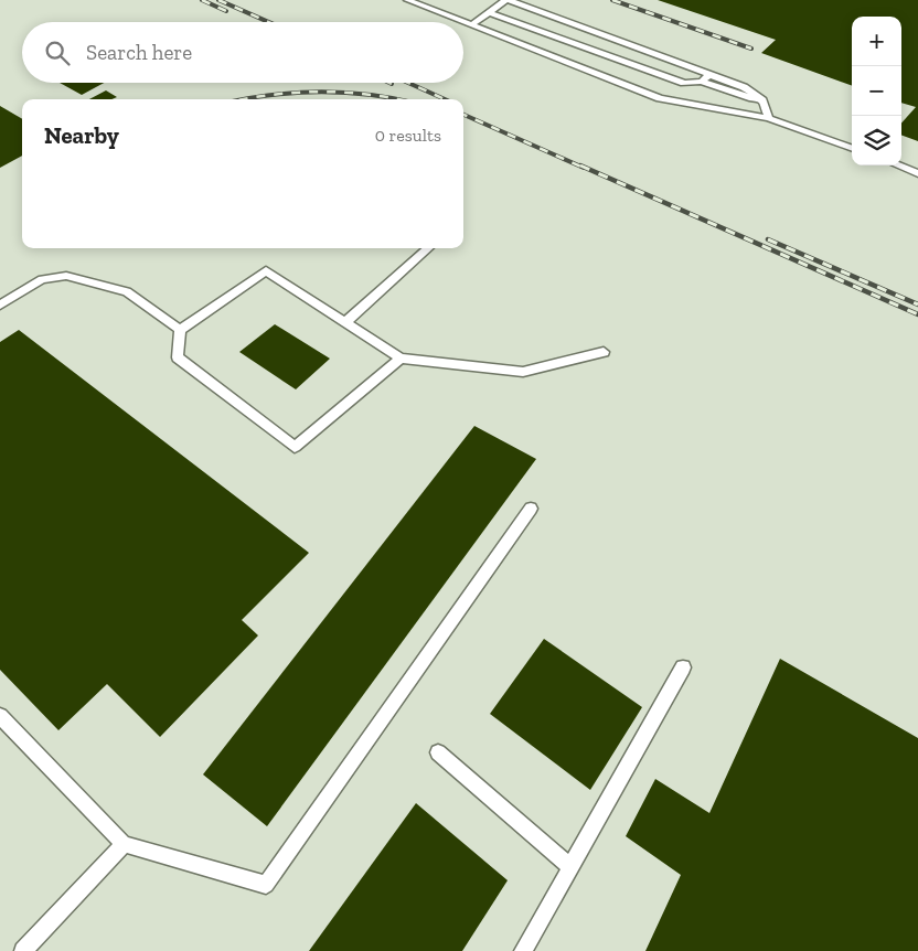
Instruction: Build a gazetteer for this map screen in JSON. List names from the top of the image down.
{
  "page": {
    "map_buttons": ["+", "−"],
    "search": "Search here",
    "heading": ["Nearby", "0 results"]
  }
}
